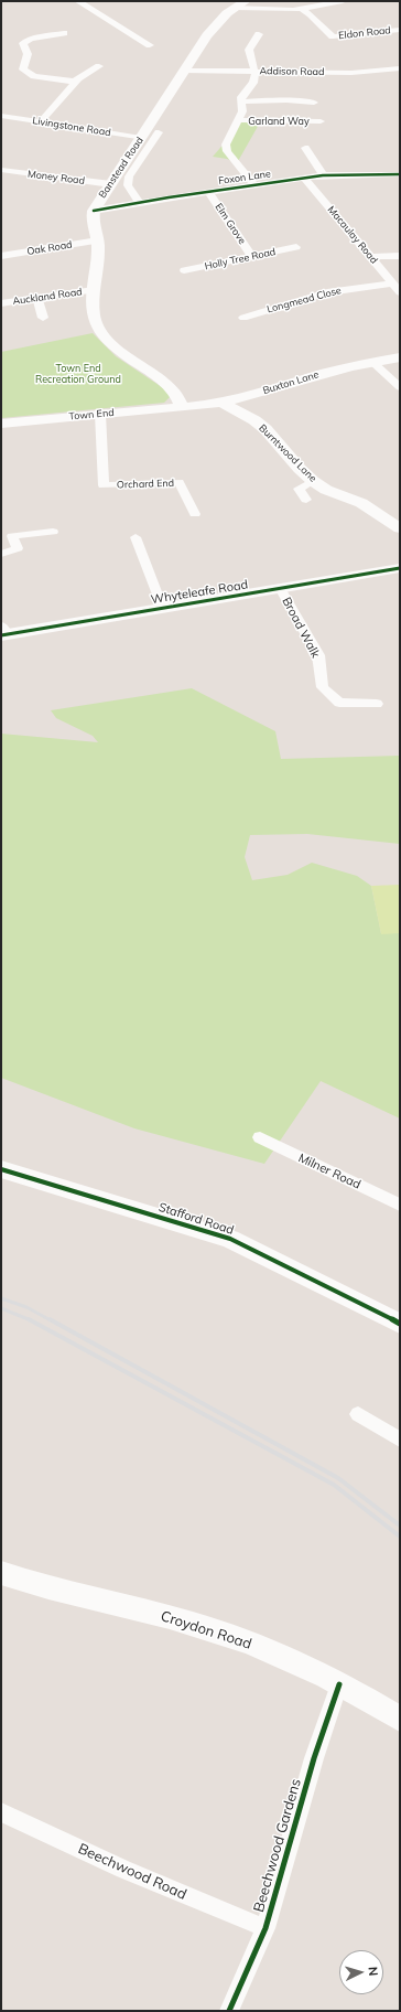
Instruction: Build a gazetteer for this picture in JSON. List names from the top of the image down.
{
  "streets": {
    "main road": [
      "Banstead Road",
      "Buxton Lane",
      "Town End",
      "Burntwood Lane",
      "Whyteleafe Road",
      "Stafford Road",
      "Croydon Road"
    ],
    "street": [
      "Eldon Road",
      "Addison Road",
      "Garland Way",
      "Livingstone Road",
      "Money Road",
      "Foxon Lane",
      "Elm Grove",
      "Macaulay Road",
      "Oak Road",
      "Holly Tree Road",
      "Auckland Road",
      "Longmead Close",
      "Orchard End",
      "Broad Walk",
      "Milner Road",
      "Beechwood Gardens",
      "Beechwood Road"
    ]
  },
  "crossings": [
    ["Addison Road", "Banstead Road"],
    ["Livingstone Road", "Banstead Road"],
    ["Banstead Road", "Money Road"],
    ["Banstead Road", "Foxon Lane"],
    ["Banstead Road", "Oak Road"],
    ["Banstead Road", "Auckland Road"],
    ["Banstead Road", "Buxton Lane"],
    ["Banstead Road", "Town End"],
    ["Foxon Lane", "Elm Grove"],
    ["Foxon Lane", "Macaulay Road"],
    ["Elm Grove", "Holly Tree Road"],
    ["Macaulay Road", "Longmead Close"],
    ["Buxton Lane", "Town End"],
    ["Buxton Lane", "Burntwood Lane"],
    ["Town End", "Orchard End"],
    ["Whyteleafe Road", "Broad Walk"],
    ["Croydon Road", "Beechwood Gardens"],
    ["Beechwood Gardens", "Beechwood Road"]
  ],
  "parks": ["Town End Recreation Ground"],
  "north": "right"
}
